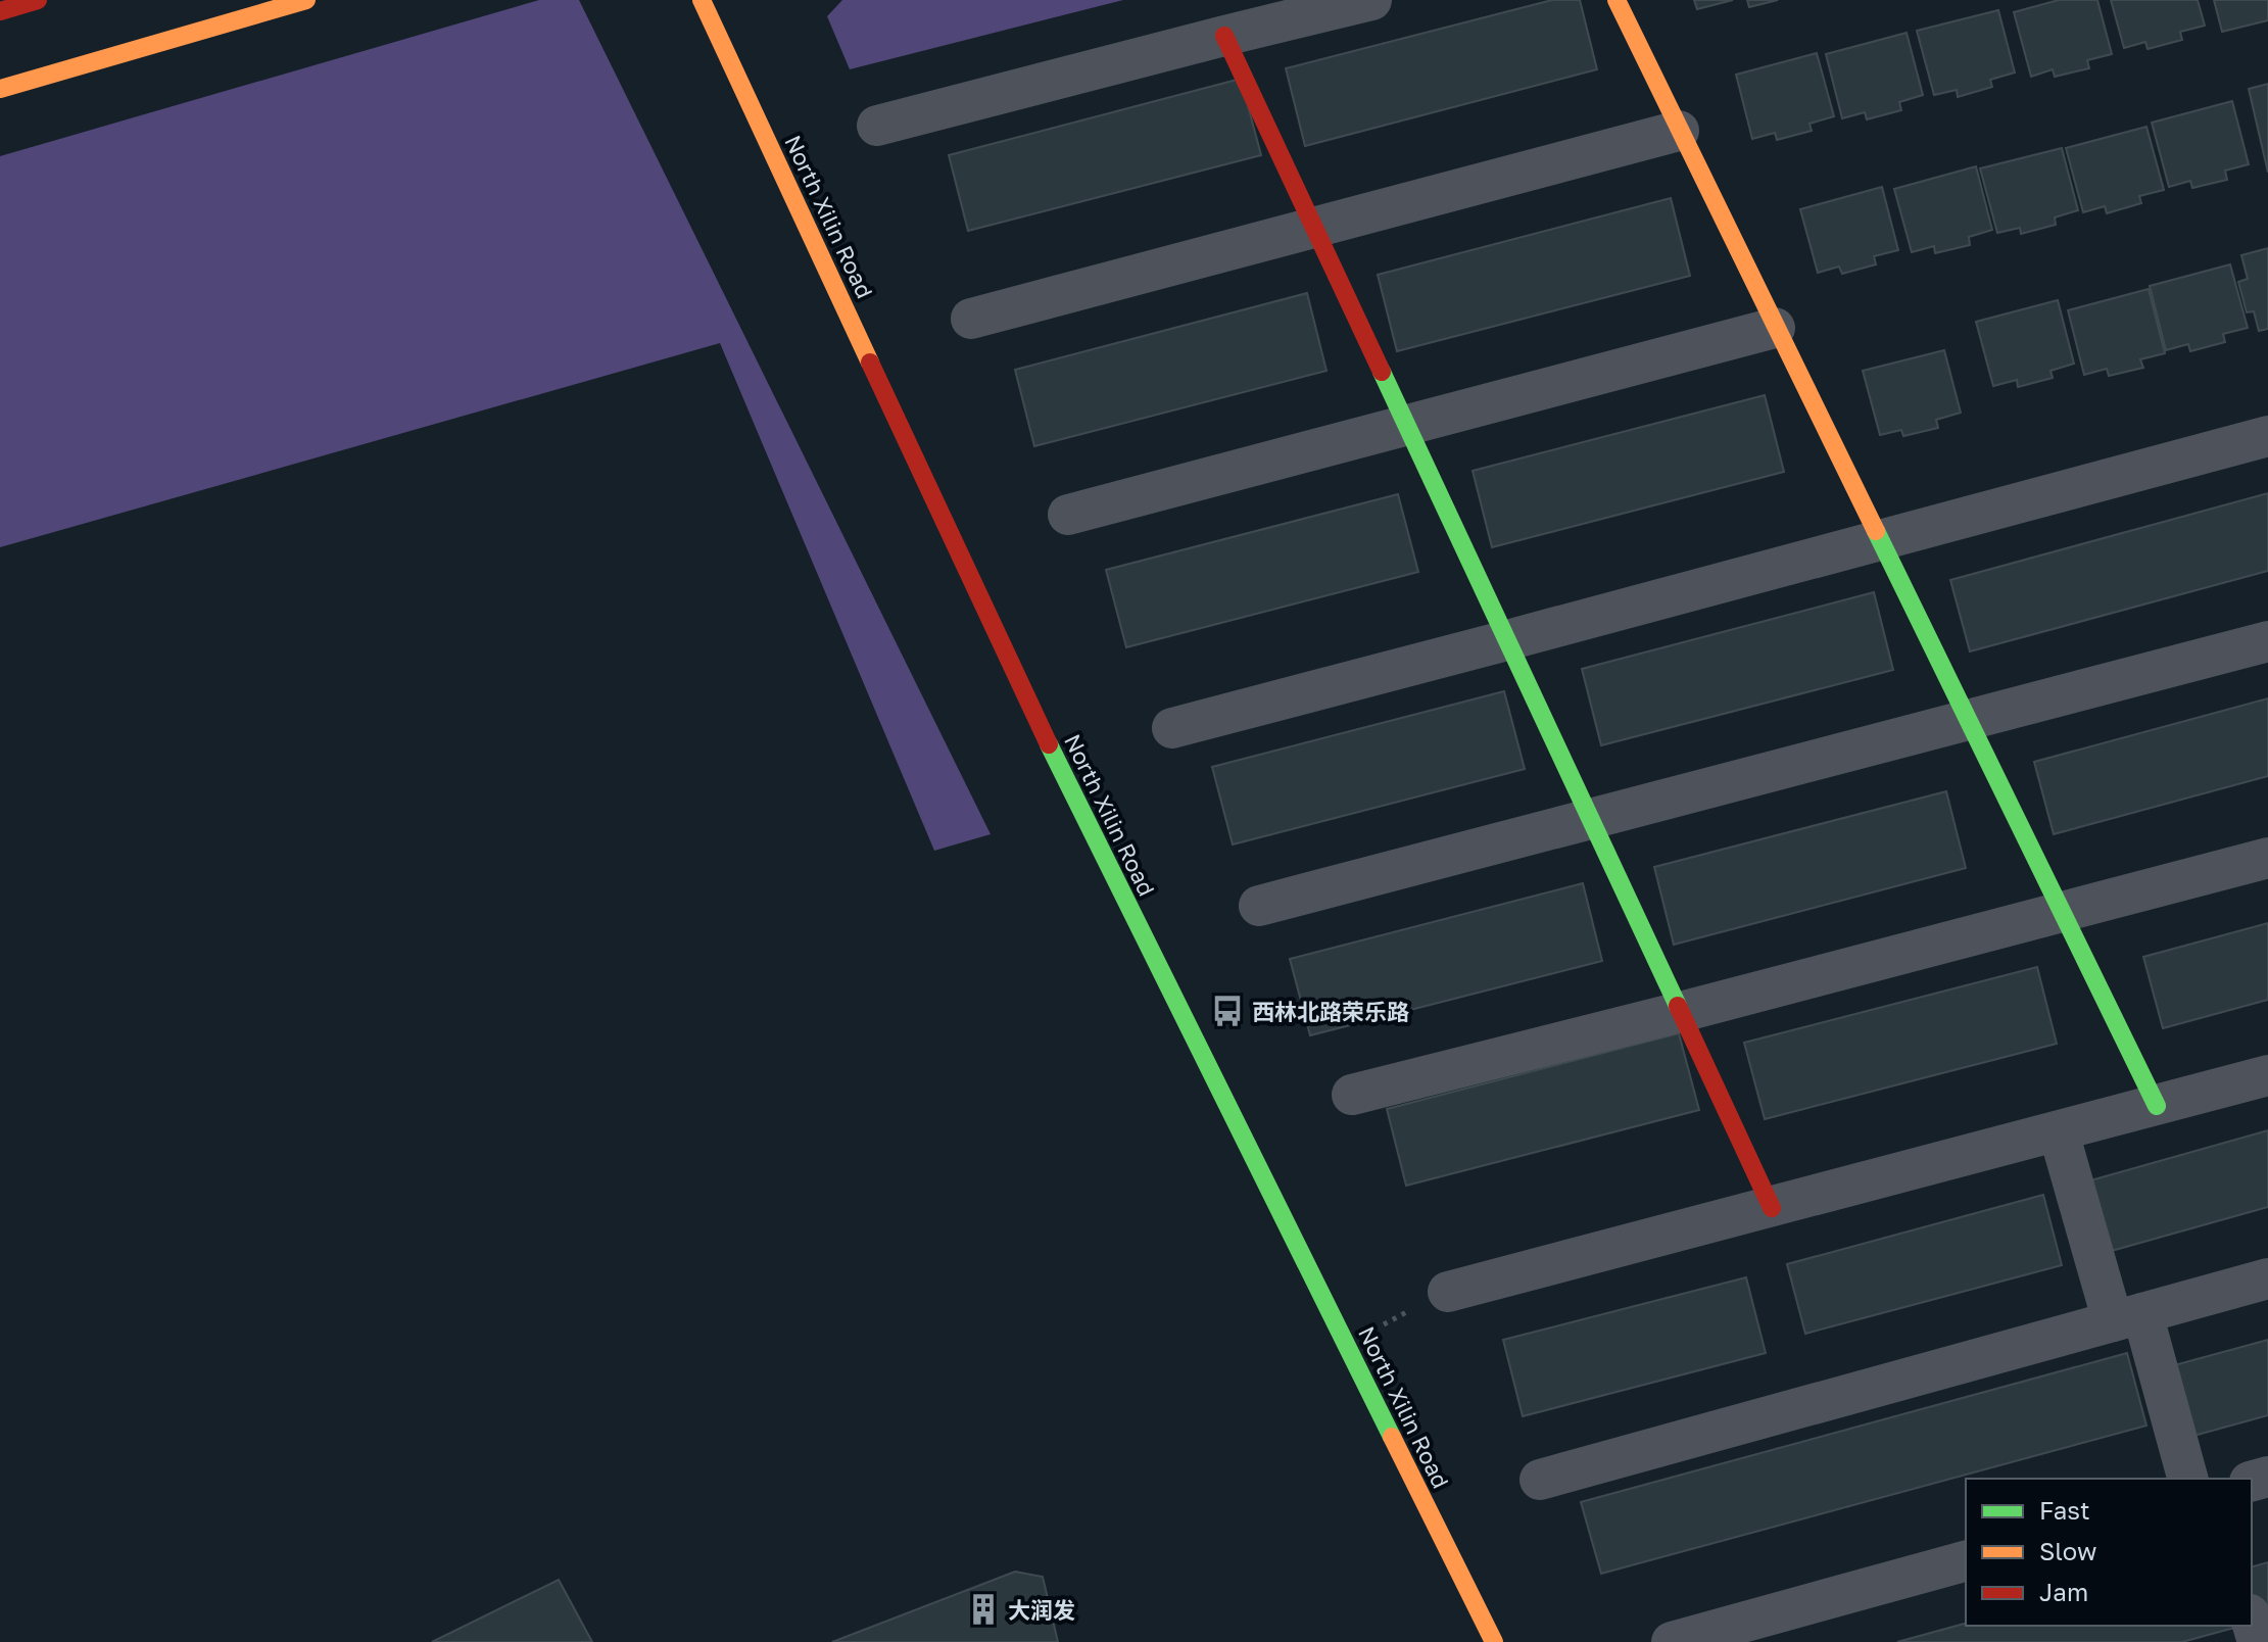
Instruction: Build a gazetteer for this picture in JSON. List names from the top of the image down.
{
  "streets": {
    "main road": ["North Xilin Road"]
  },
  "places": {
    "bus stop": ["西林北路荣乐路"],
    "building": ["大润发"]
  },
  "legend": ["Fast", "Slow", "Jam"]
}
